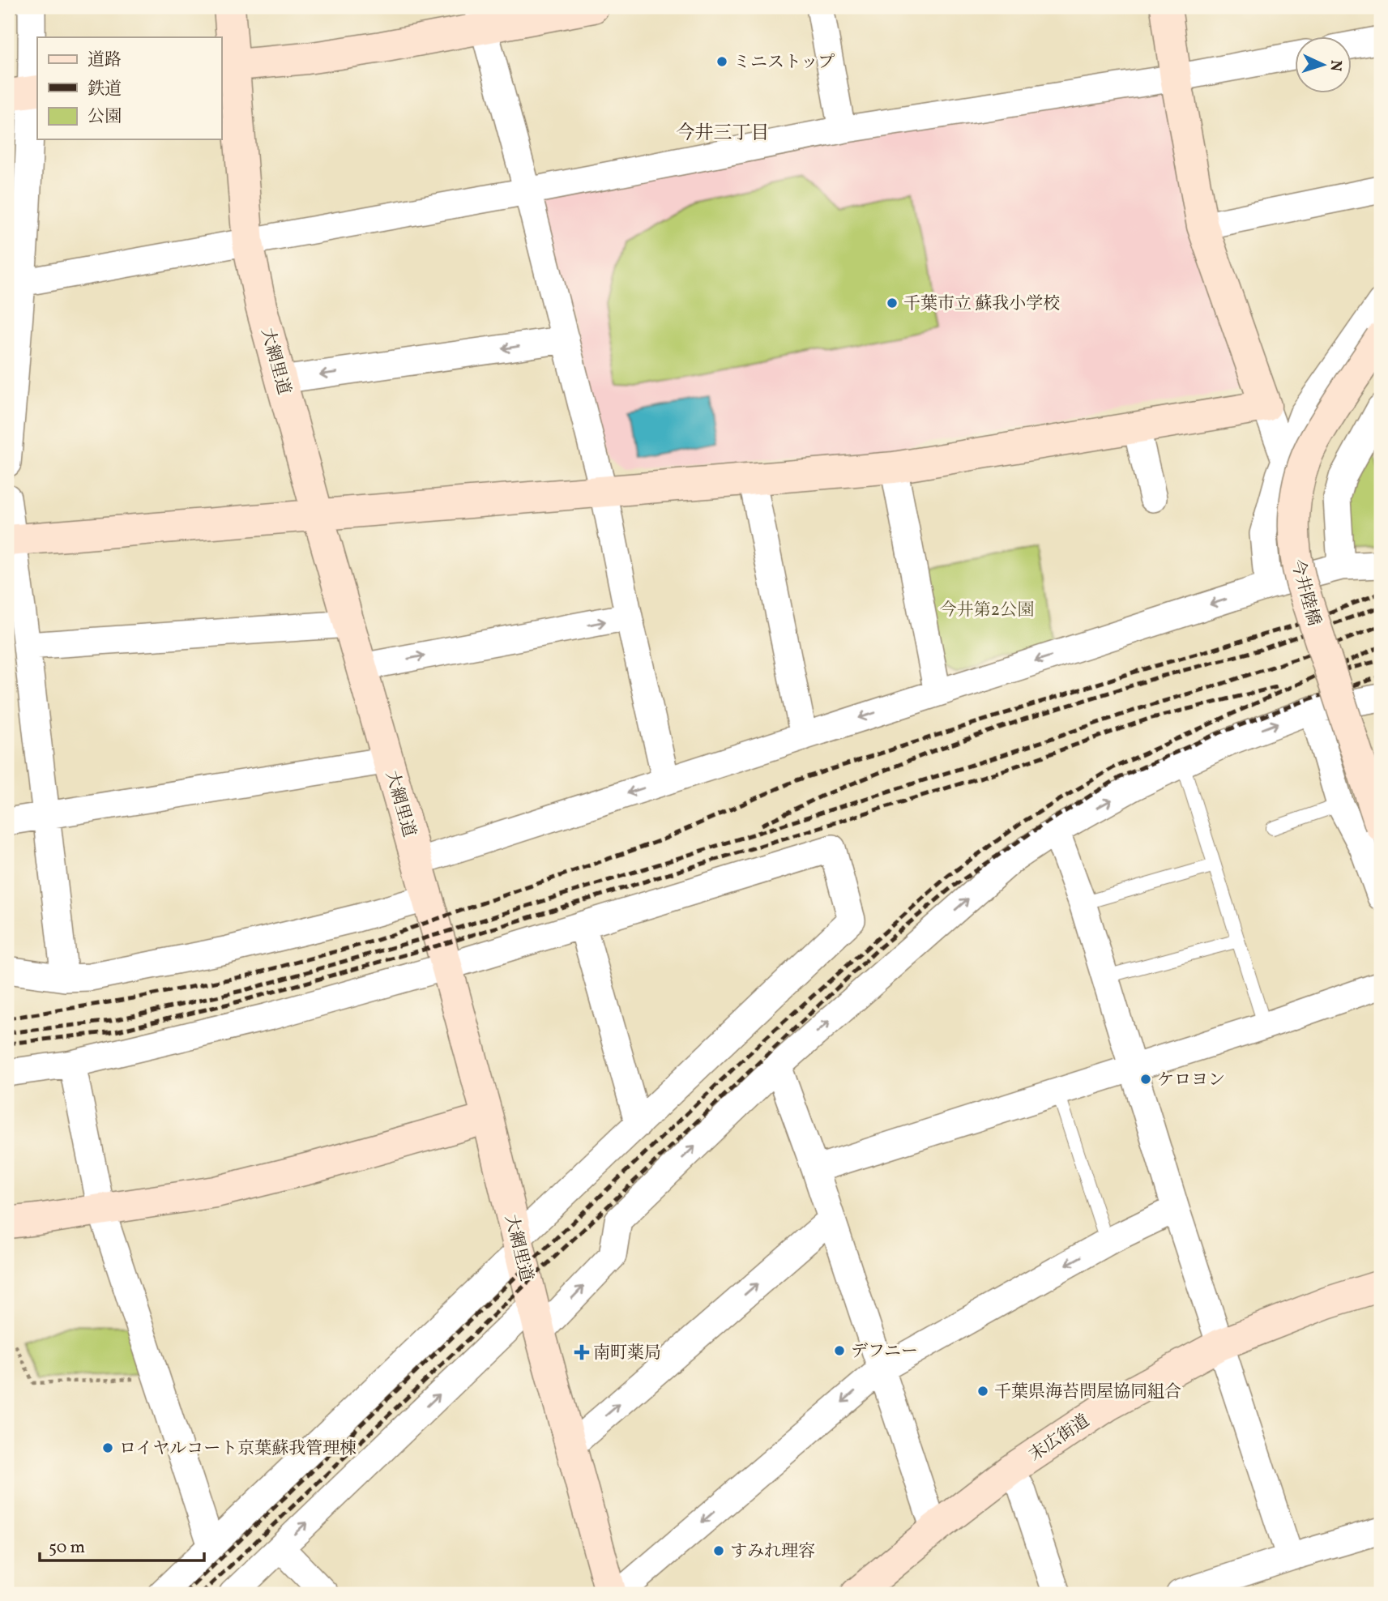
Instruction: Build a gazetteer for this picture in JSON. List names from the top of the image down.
{
  "streets": {
    "street": ["大網里道", "今井陸橋", "末広街道"]
  },
  "districts": ["今井三丁目"],
  "parks": ["今井第2公園"],
  "places": {
    "other": [
      "ミニストップ",
      "千葉市立 蘇我小学校",
      "ケロヨン",
      "デフニー",
      "千葉県海苔問屋協同組合",
      "ロイヤルコート京葉蘇我管理棟",
      "すみれ理容"
    ],
    "health": ["南町薬局"]
  },
  "legend": ["道路", "鉄道", "公園"],
  "scale_bar": "50 m",
  "north": "right"
}
